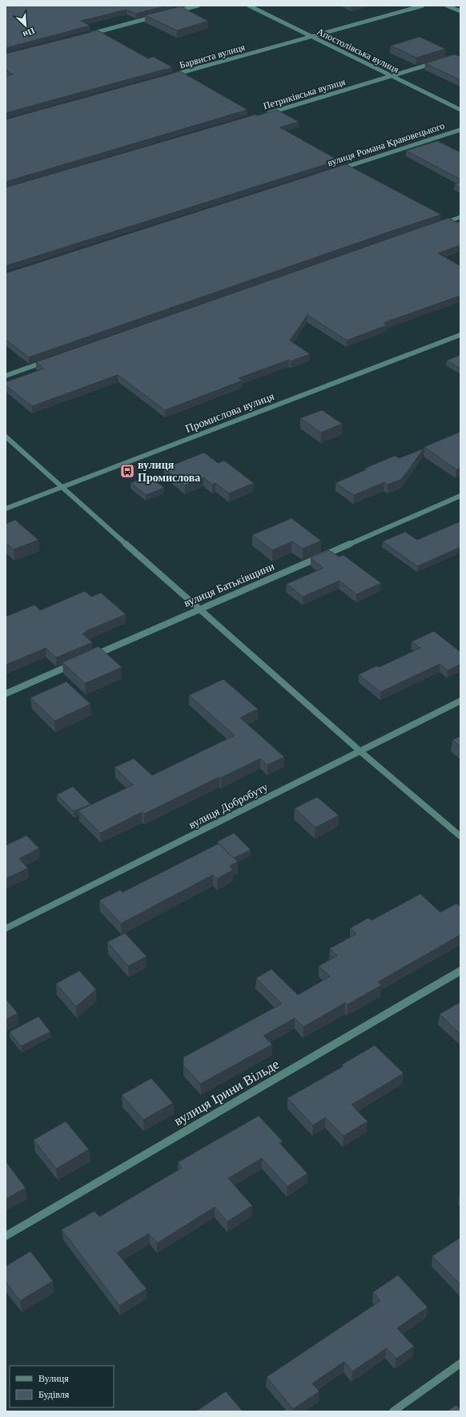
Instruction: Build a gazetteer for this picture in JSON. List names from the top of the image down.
{
  "streets": {
    "street": [
      "Апостолівська вулиця",
      "Барвиста вулиця",
      "Петриківська вулиця",
      "вулиця Романа Краковецького",
      "Промислова вулиця",
      "вулиця Батьківщини",
      "вулиця Добробуту",
      "вулиця Ірини Вільде"
    ]
  },
  "crossings": [
    ["Апостолівська вулиця", "Барвиста вулиця"],
    ["Апостолівська вулиця", "Петриківська вулиця"]
  ],
  "places": {
    "bus stop": ["вулиця Промислова"]
  },
  "legend": ["Вулиця", "Будівля"],
  "north": "bottom right"
}
